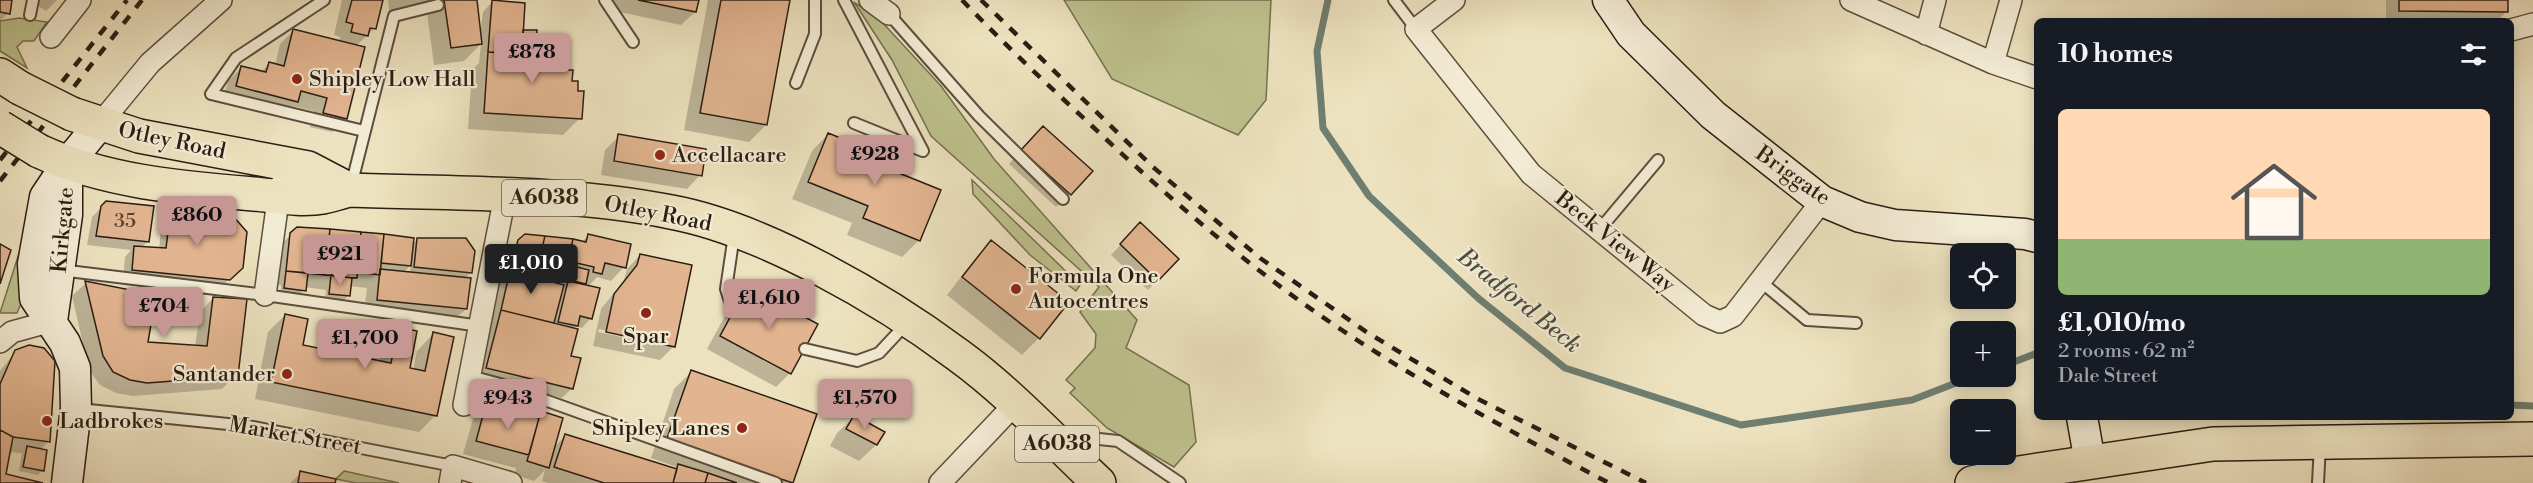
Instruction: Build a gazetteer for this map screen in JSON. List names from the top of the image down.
{
  "streets": {
    "main road": [
      "Otley Road",
      "Briggate",
      "A6038",
      "Kirkgate"
    ],
    "street": ["Beck View Way", "Market Street"]
  },
  "crossings": [
    ["Otley Road", "Kirkgate"],
    ["Briggate", "Beck View Way"],
    ["Kirkgate", "Market Street"]
  ],
  "water": ["Bradford Beck"],
  "places": [
    "Shipley Low Hall",
    "Accellacare",
    "Formula One Autocentres",
    "Spar",
    "Santander",
    "Ladbrokes",
    "Shipley Lanes"
  ],
  "house_numbers": ["35"],
  "page": {
    "heading": "10 homes",
    "price": [
      "£878",
      "£928",
      "£860",
      "£921",
      "£1,010",
      "£1,610",
      "£704",
      "£1,700",
      "£943",
      "£1,570"
    ],
    "list": [
      {
        "name": "£1,010/mo",
        "note": "2 rooms · 62 m² · Dale Street"
      }
    ],
    "map_buttons": ["+", "−"]
  }
}
